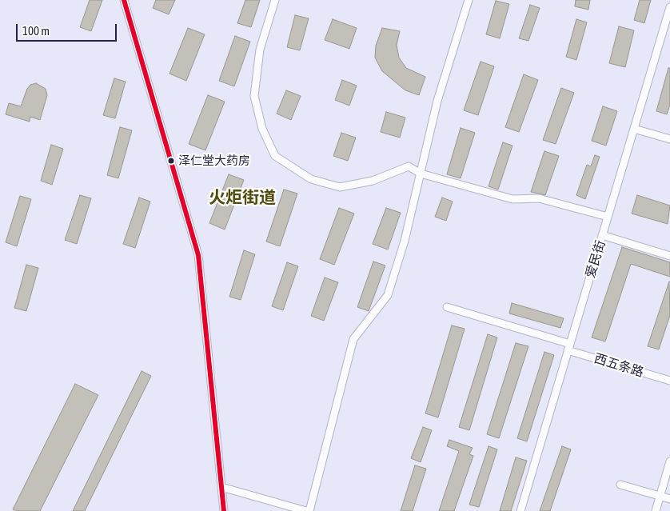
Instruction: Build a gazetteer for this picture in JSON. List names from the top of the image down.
{
  "streets": {
    "street": ["爱民街", "西五条路"]
  },
  "crossings": [
    ["爱民街", "西五条路"]
  ],
  "districts": ["火炬街道"],
  "places": ["泽仁堂大药房"],
  "scale_bar": "100 m"
}
